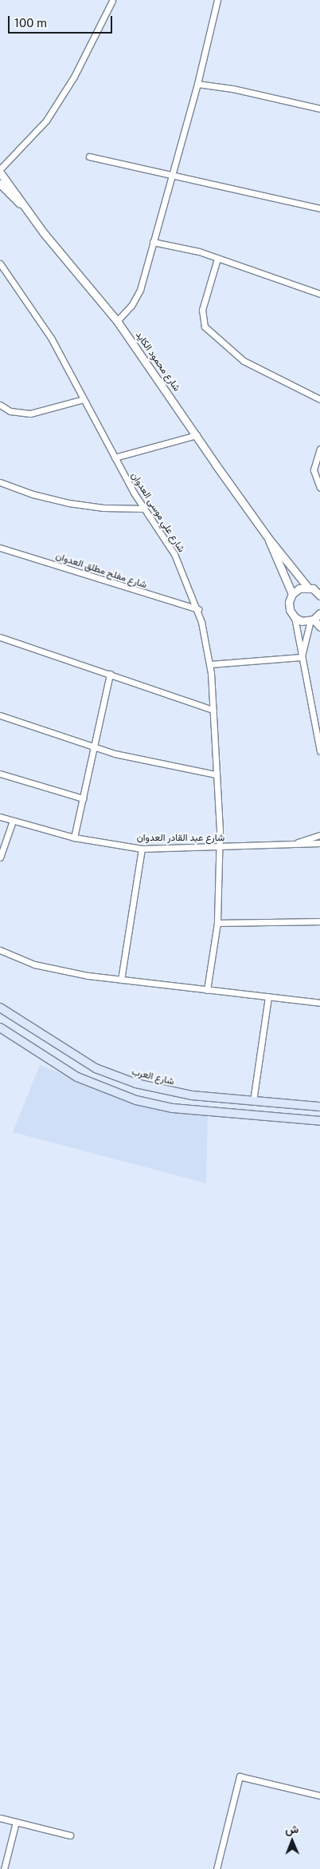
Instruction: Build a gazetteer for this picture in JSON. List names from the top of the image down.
{
  "streets": {
    "main road": ["شارع العرب"],
    "street": [
      "شارع محمود الكايد",
      "شارع علي موسى العدوان",
      "شارع مفلح مطلق العدوان",
      "شارع عبد القادر العدوان"
    ]
  },
  "crossings": [
    ["شارع علي موسى العدوان", "شارع مفلح مطلق العدوان"],
    ["شارع علي موسى العدوان", "شارع عبد القادر العدوان"]
  ],
  "scale_bar": "100 m",
  "north": "top"
}
